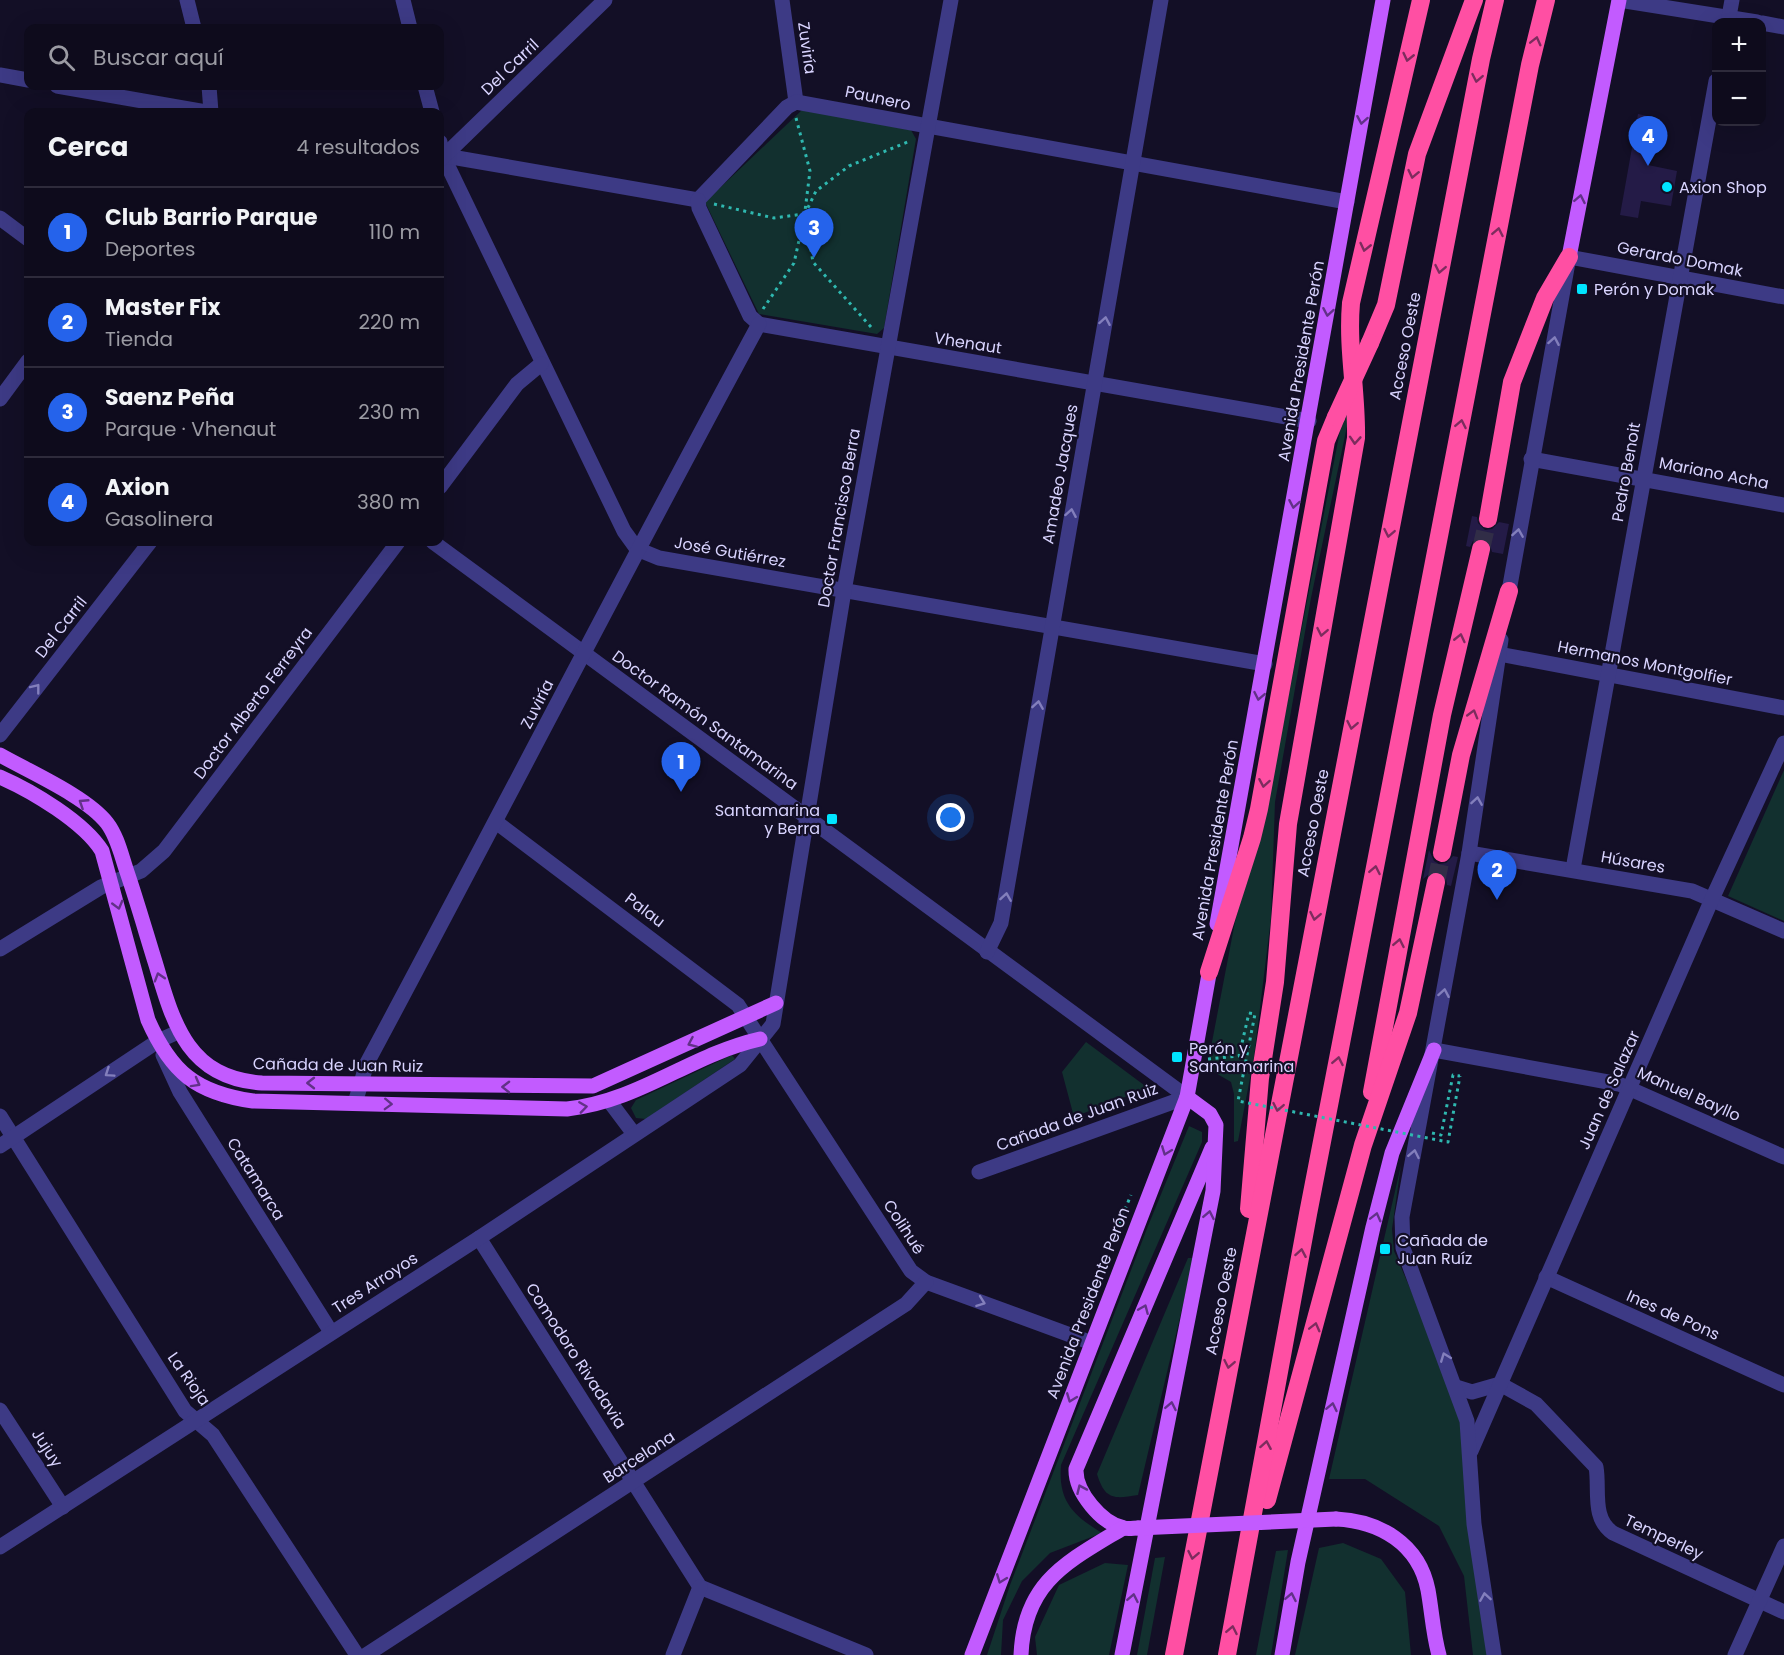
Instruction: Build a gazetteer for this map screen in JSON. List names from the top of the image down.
{
  "streets": {
    "highway": ["Acceso Oeste"],
    "main road": ["Avenida Presidente Perón", "Cañada de Juan Ruiz"],
    "street": [
      "Zuviría",
      "Del Carril",
      "Paunero",
      "Gerardo Domak",
      "Vhenaut",
      "Pedro Benoit",
      "Mariano Acha",
      "Amadeo Jacques",
      "Doctor Francisco Berra",
      "José Gutiérrez",
      "Hermanos Montgolfier",
      "Doctor Alberto Ferreyra",
      "Doctor Ramón Santamarina",
      "Húsares",
      "Palau",
      "Juan de Salazar",
      "Manuel Bayllo",
      "Catamarca",
      "Colihué",
      "Tres Arroyos",
      "Ines de Pons",
      "Comodoro Rivadavia",
      "La Rioja",
      "Jujuy",
      "Barcelona",
      "Temperley"
    ]
  },
  "crossings": [
    ["Zuviría", "Paunero"],
    ["Zuviría", "Vhenaut"],
    ["Zuviría", "José Gutiérrez"],
    ["Zuviría", "Doctor Ramón Santamarina"],
    ["Zuviría", "Palau"],
    ["Zuviría", "Cañada de Juan Ruiz"],
    ["Paunero", "Avenida Presidente Perón"],
    ["Paunero", "Amadeo Jacques"],
    ["Paunero", "Doctor Francisco Berra"],
    ["Gerardo Domak", "Pedro Benoit"],
    ["Vhenaut", "Avenida Presidente Perón"],
    ["Vhenaut", "Amadeo Jacques"],
    ["Vhenaut", "Doctor Francisco Berra"],
    ["Avenida Presidente Perón", "José Gutiérrez"],
    ["Avenida Presidente Perón", "Doctor Ramón Santamarina"],
    ["Avenida Presidente Perón", "Cañada de Juan Ruiz"],
    ["Avenida Presidente Perón", "Colihué"],
    ["Pedro Benoit", "Mariano Acha"],
    ["Pedro Benoit", "Hermanos Montgolfier"],
    ["Pedro Benoit", "Húsares"],
    ["Amadeo Jacques", "José Gutiérrez"],
    ["Amadeo Jacques", "Doctor Ramón Santamarina"],
    ["Doctor Francisco Berra", "José Gutiérrez"],
    ["Doctor Francisco Berra", "Doctor Ramón Santamarina"],
    ["Doctor Francisco Berra", "Palau"],
    ["Doctor Francisco Berra", "Cañada de Juan Ruiz"],
    ["Doctor Francisco Berra", "Colihué"],
    ["Doctor Francisco Berra", "Tres Arroyos"],
    ["Doctor Alberto Ferreyra", "Cañada de Juan Ruiz"],
    ["Doctor Ramón Santamarina", "Cañada de Juan Ruiz"],
    ["Húsares", "Juan de Salazar"],
    ["Palau", "Cañada de Juan Ruiz"],
    ["Palau", "Colihué"],
    ["Palau", "Tres Arroyos"],
    ["Juan de Salazar", "Manuel Bayllo"],
    ["Juan de Salazar", "Ines de Pons"],
    ["Juan de Salazar", "Temperley"],
    ["Catamarca", "Tres Arroyos"],
    ["Colihué", "Tres Arroyos"],
    ["Colihué", "Barcelona"],
    ["Tres Arroyos", "Comodoro Rivadavia"],
    ["Tres Arroyos", "La Rioja"],
    ["Tres Arroyos", "Jujuy"],
    ["Comodoro Rivadavia", "Barcelona"]
  ],
  "one_way": [
    "Del Carril",
    "Avenida Presidente Perón",
    "Amadeo Jacques",
    "Colihué"
  ],
  "places": {
    "other": ["Axion Shop"],
    "transit": [
      "Perón y Domak",
      "Santamarina y Berra",
      "Perón y Santamarina",
      "Cañada de Juan Ruíz"
    ]
  },
  "page": {
    "map_buttons": ["+", "−"],
    "search": "Buscar aquí",
    "heading": ["Cerca", "4 resultados"],
    "pins": [
      "4",
      "3",
      "1",
      "2"
    ],
    "list": [
      {
        "mark": "1",
        "name": "Club Barrio Parque",
        "note": "Deportes",
        "value": "110 m"
      },
      {
        "mark": "2",
        "name": "Master Fix",
        "note": "Tienda",
        "value": "220 m"
      },
      {
        "mark": "3",
        "name": "Saenz Peña",
        "note": "Parque · Vhenaut",
        "value": "230 m"
      },
      {
        "mark": "4",
        "name": "Axion",
        "note": "Gasolinera",
        "value": "380 m"
      }
    ]
  }
}
